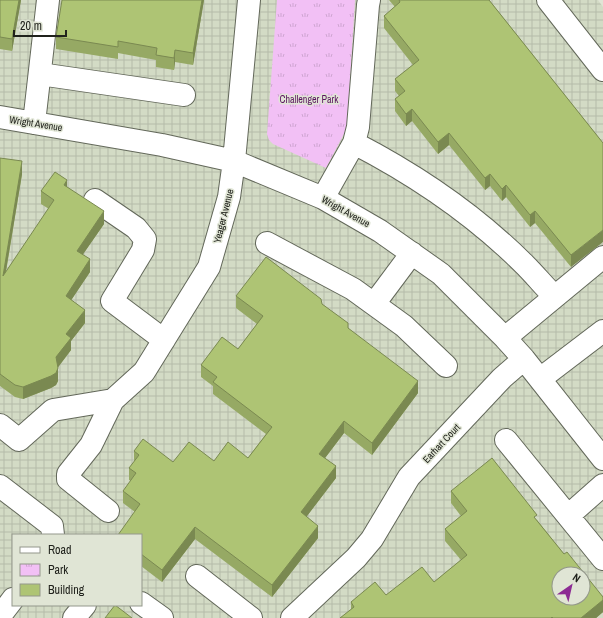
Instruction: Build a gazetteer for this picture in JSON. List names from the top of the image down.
{
  "streets": {
    "street": ["Wright Avenue", "Yeager Avenue", "Earhart Court"]
  },
  "crossings": [
    ["Wright Avenue", "Yeager Avenue"],
    ["Wright Avenue", "Earhart Court"]
  ],
  "parks": ["Challenger Park"],
  "legend": ["Road", "Park", "Building"],
  "scale_bar": "20 m",
  "north": "top right"
}
